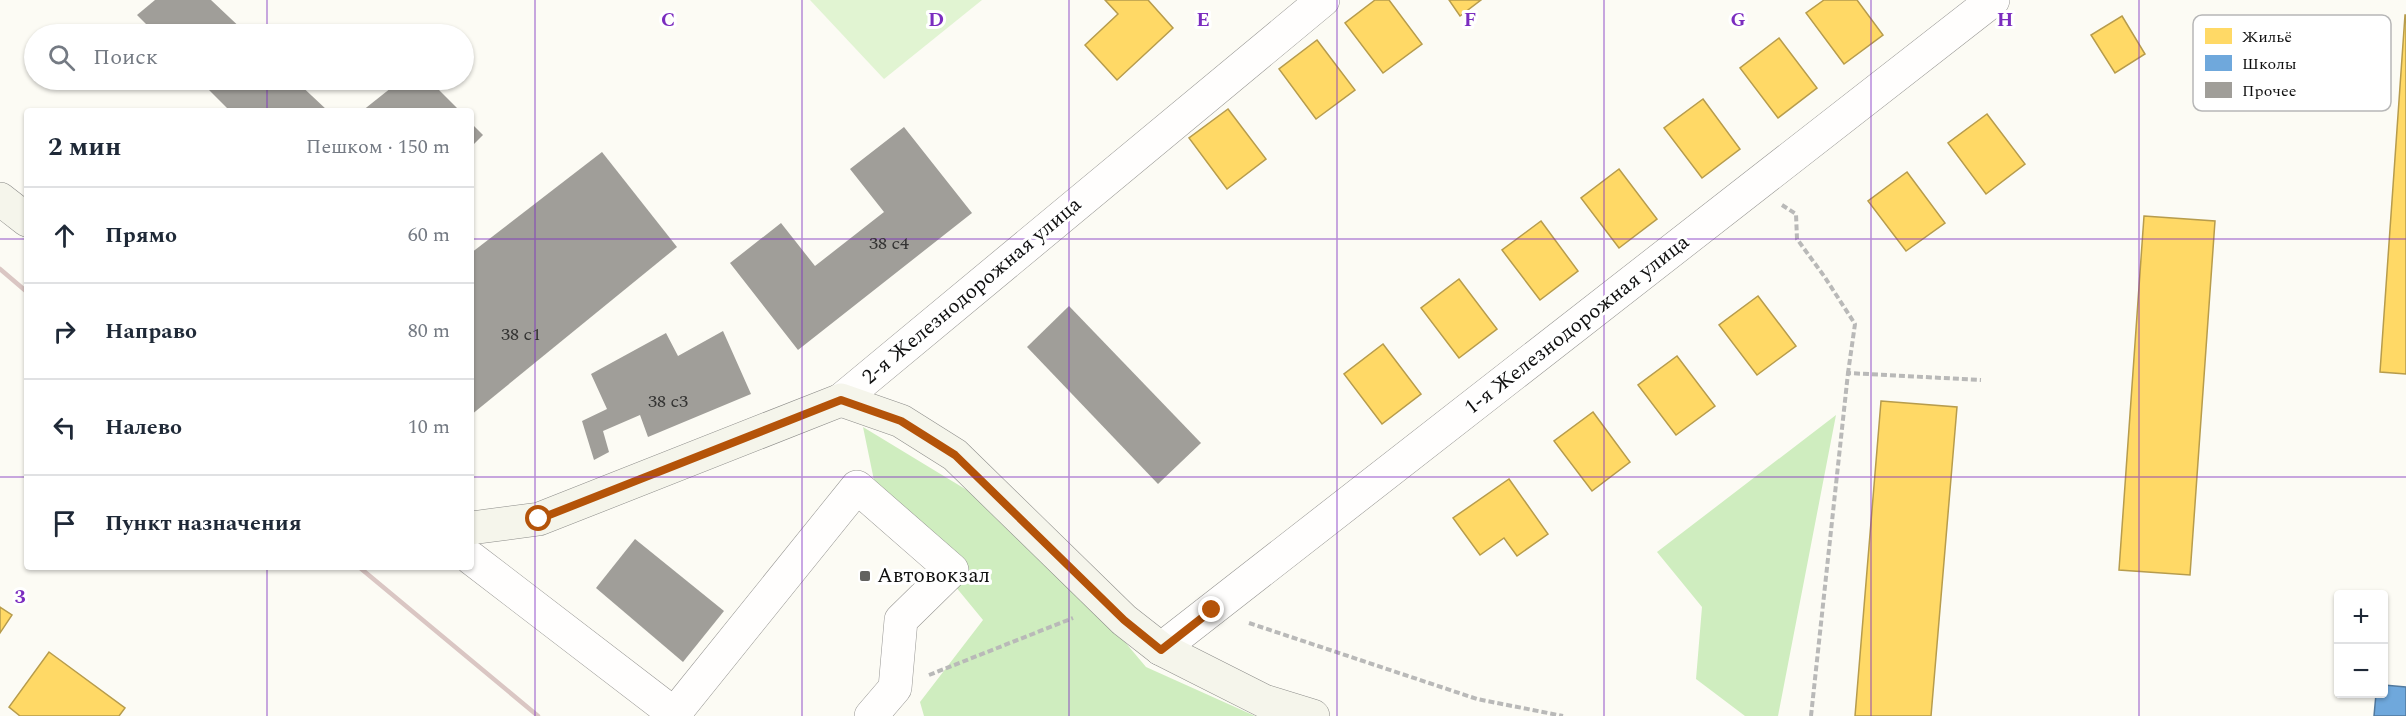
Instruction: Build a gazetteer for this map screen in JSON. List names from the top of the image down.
{
  "streets": {
    "street": ["2-я Железнодорожная улица", "1-я Железнодорожная улица"]
  },
  "places": {
    "transit": ["Автовокзал"]
  },
  "house_numbers": ["38 с4", "38 с1", "38 с3"],
  "legend": ["Жильё", "Школы", "Прочее"],
  "page": {
    "search": "Поиск",
    "heading": ["2 мин", "Пешком · 150 m"],
    "list": [
      ["Прямо", "60 m"],
      ["Направо", "80 m"],
      ["Налево", "10 m"],
      "Пункт назначения"
    ],
    "map_buttons": ["+", "−"]
  },
  "grid": {
    "columns": [
      "C",
      "D",
      "E",
      "F",
      "G",
      "H"
    ],
    "rows": ["3"]
  }
}
